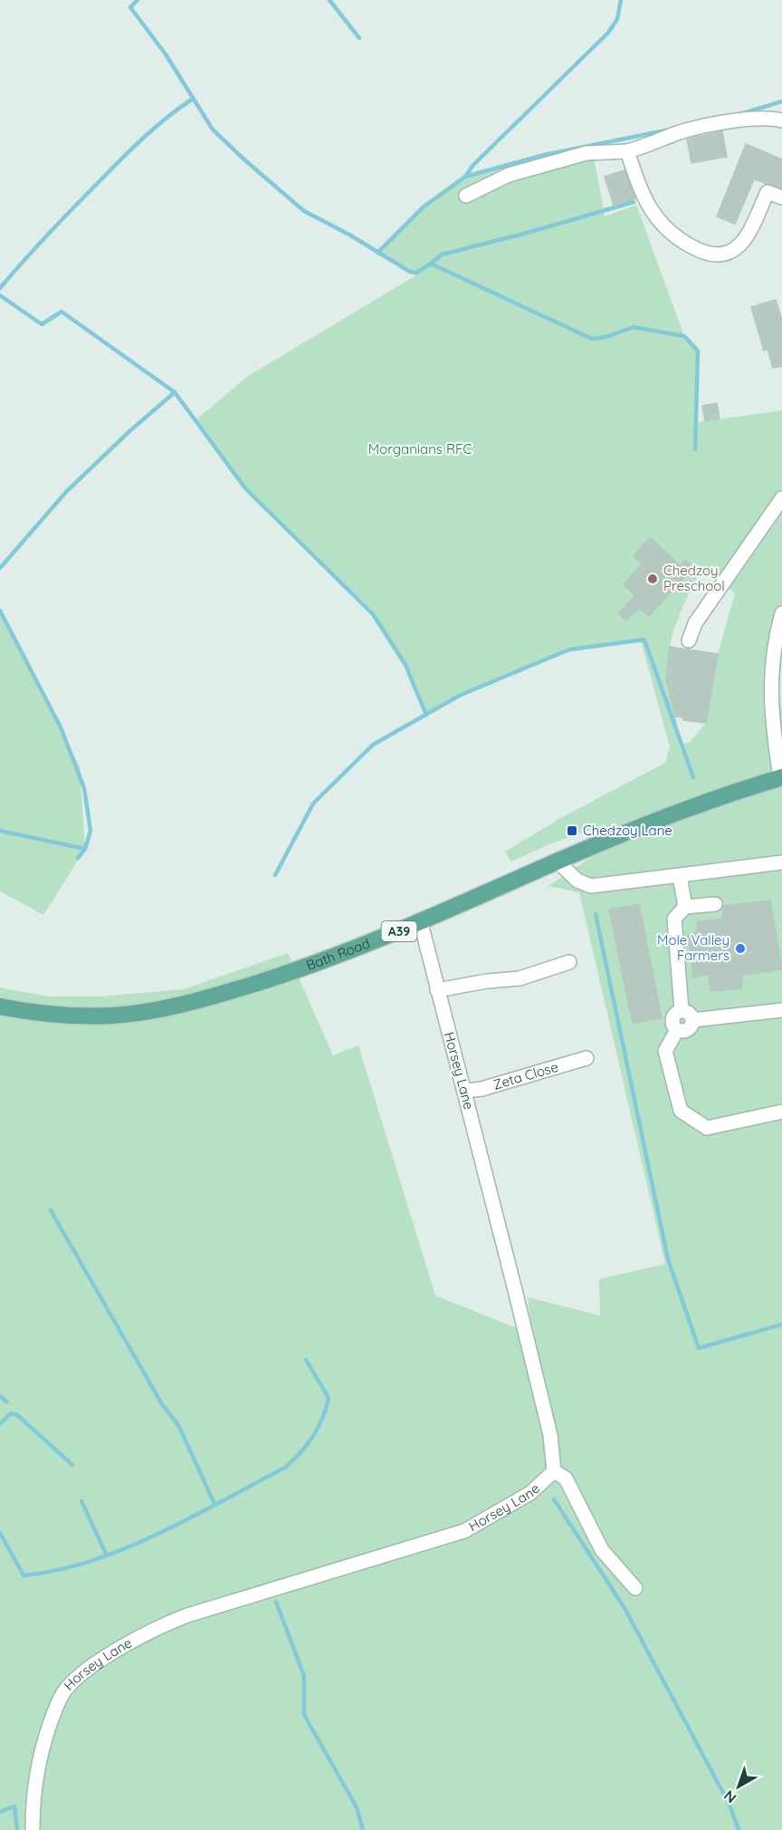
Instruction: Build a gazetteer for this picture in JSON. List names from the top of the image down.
{
  "streets": {
    "main road": ["A39", "Bath Road"],
    "street": ["Horsey Lane", "Zeta Close"]
  },
  "crossings": [
    ["Bath Road", "Horsey Lane"],
    ["Horsey Lane", "Zeta Close"]
  ],
  "parks": ["Morganians RFC"],
  "places": {
    "other": ["Chedzoy Preschool", "Mole Valley Farmers"],
    "transit": ["Chedzoy Lane"]
  },
  "north": "bottom left"
}
